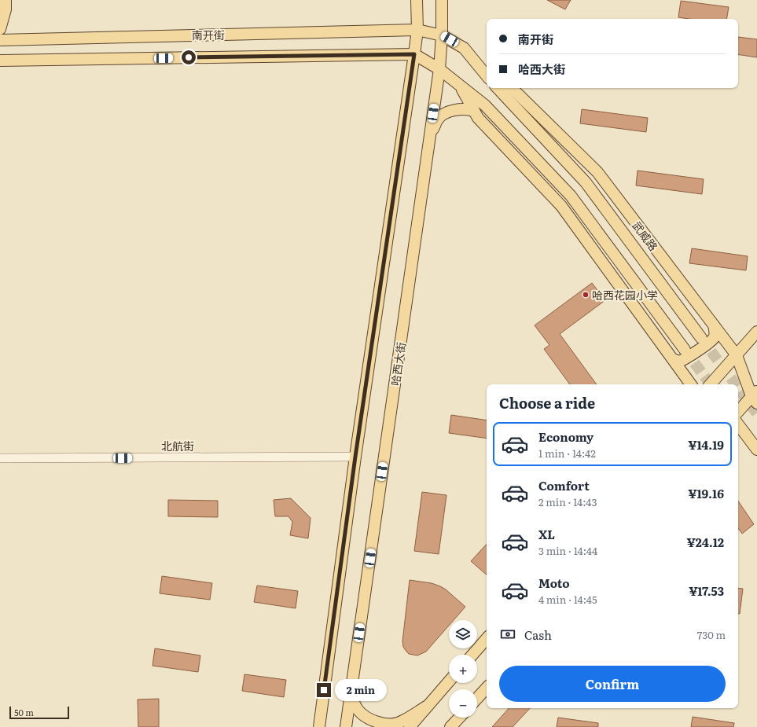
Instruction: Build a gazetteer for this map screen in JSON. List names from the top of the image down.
{
  "streets": {
    "main road": ["南开街", "武威路", "哈西大街"],
    "street": ["北航街"]
  },
  "places": ["哈西花园小学"],
  "scale_bar": "50 m",
  "page": {
    "banner": ["南开街", "哈西大街"],
    "heading": "Choose a ride",
    "list": [
      {
        "name": "Economy",
        "note": "1 min · 14:42",
        "value": "¥14.19"
      },
      {
        "name": "Comfort",
        "note": "2 min · 14:43",
        "value": "¥19.16"
      },
      {
        "name": "XL",
        "note": "3 min · 14:44",
        "value": "¥24.12"
      },
      {
        "name": "Moto",
        "note": "4 min · 14:45",
        "value": "¥17.53"
      }
    ],
    "pay": ["Cash", "730 m"],
    "map_buttons": ["+", "−"],
    "buttons": "Confirm",
    "bubble": "2 min",
    "scale": "50 m"
  }
}
